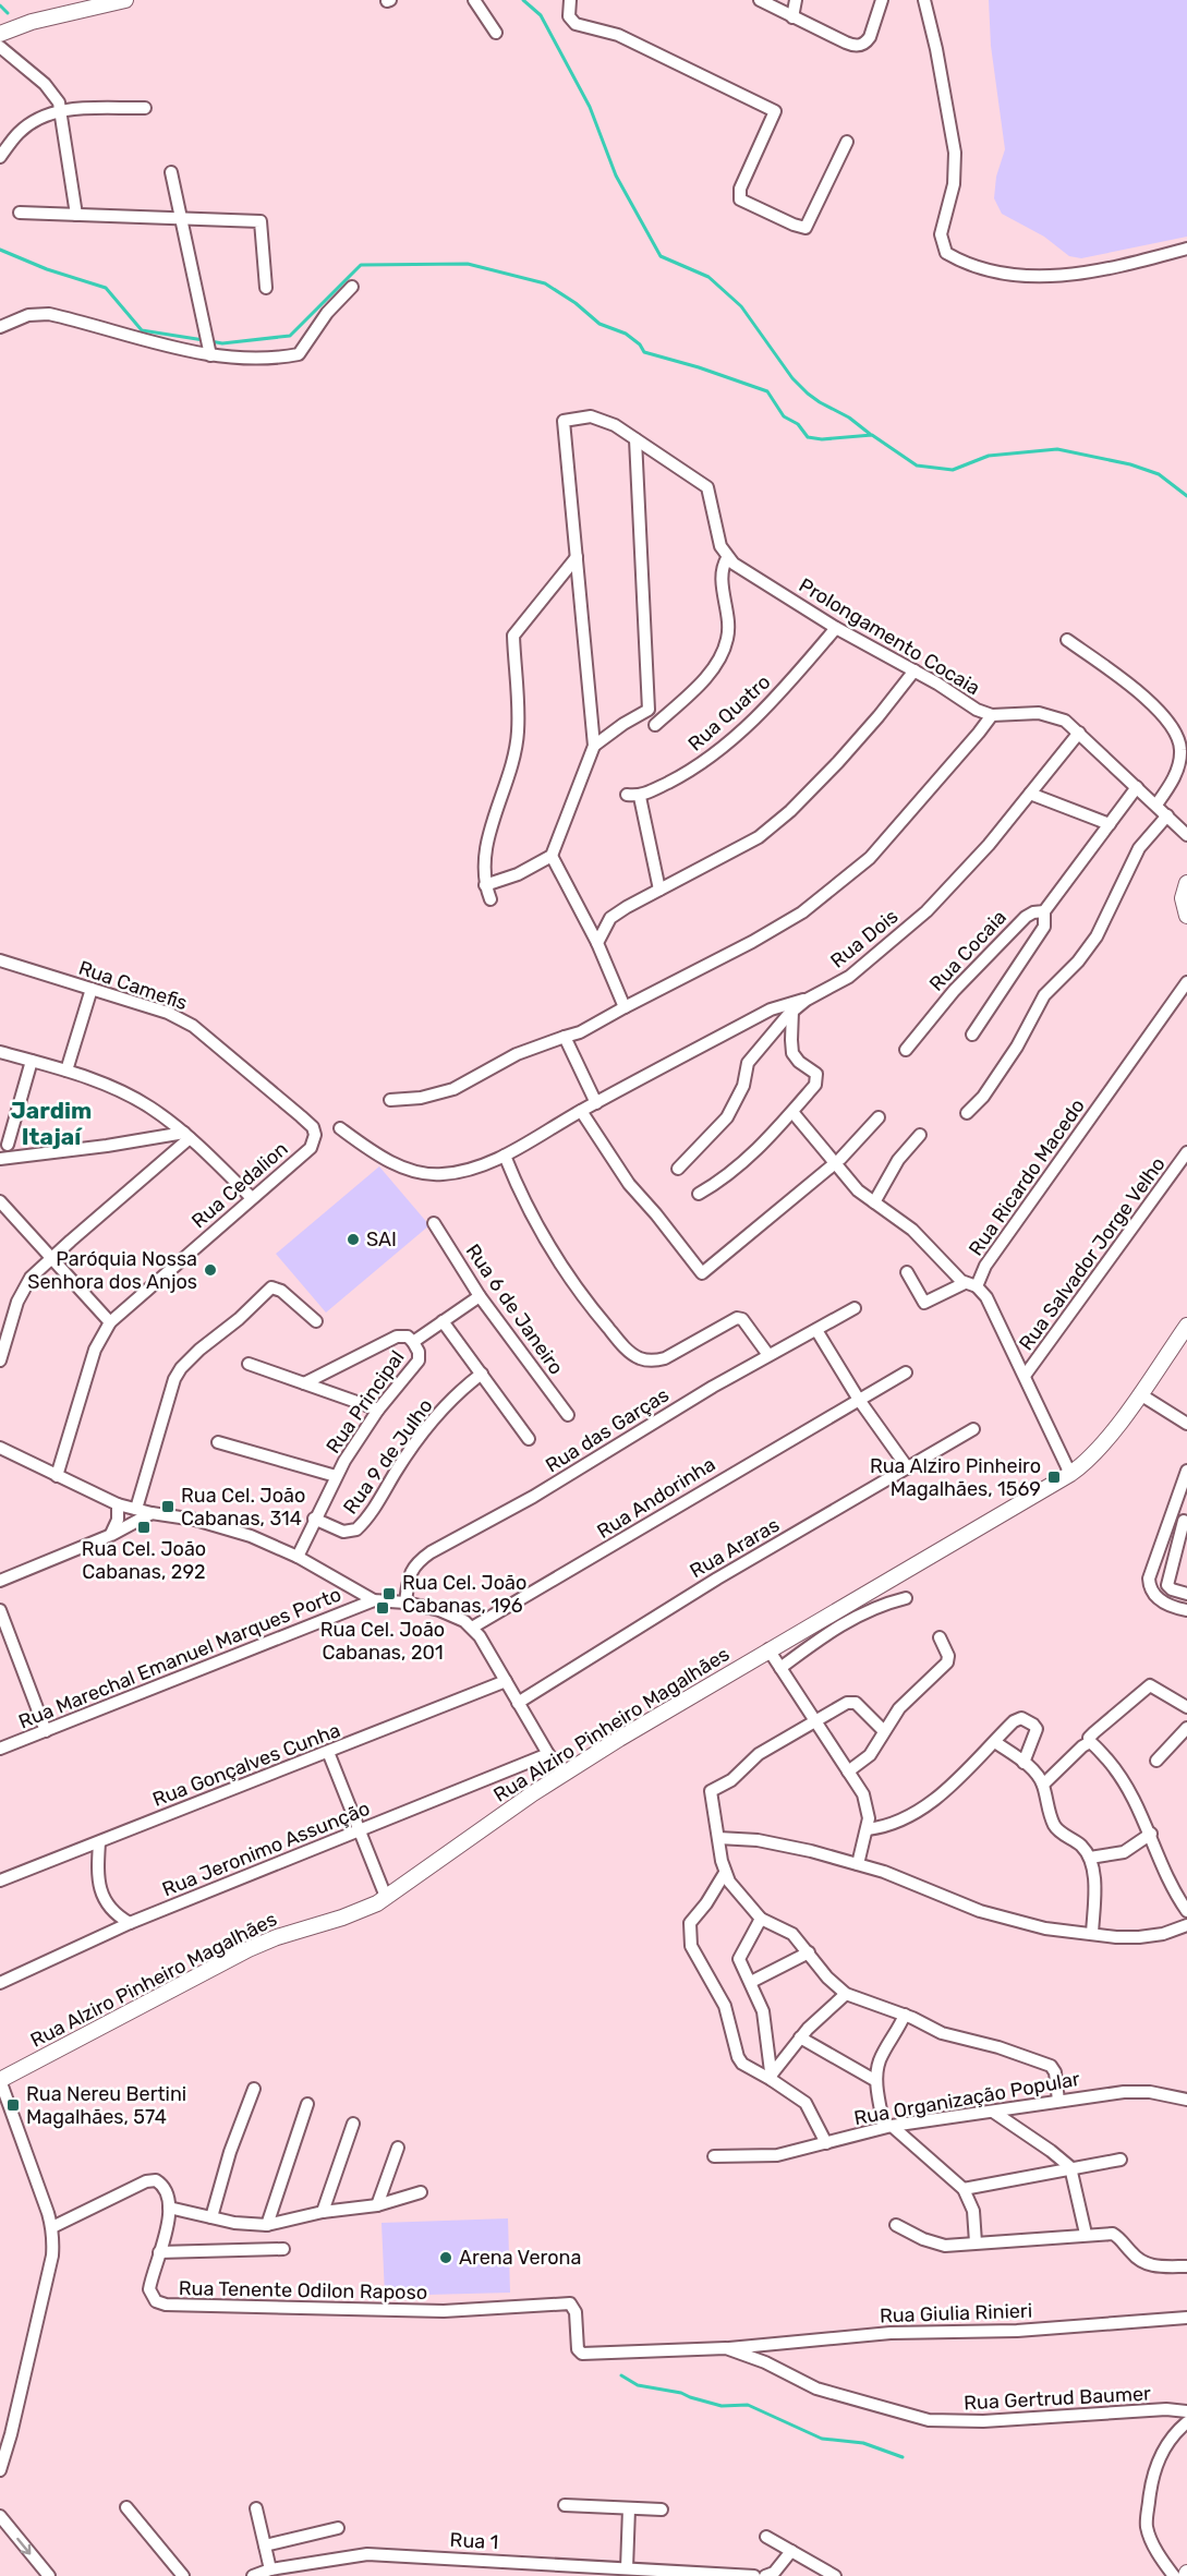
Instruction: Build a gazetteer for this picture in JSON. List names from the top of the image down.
{
  "streets": {
    "street": [
      "Prolongamento Cocaia",
      "Rua Quatro",
      "Rua Dois",
      "Rua Cocaia",
      "Rua Camefis",
      "Rua Ricardo Macedo",
      "Rua Cedalion",
      "Rua Salvador Jorge Velho",
      "Rua 6 de Janeiro",
      "Rua Principal",
      "Rua das Garças",
      "Rua 9 de Julho",
      "Rua Andorinha",
      "Rua Araras",
      "Rua Marechal Emanuel Marques Porto",
      "Rua Alziro Pinheiro Magalhães",
      "Rua Gonçalves Cunha",
      "Rua Jeronimo Assunção",
      "Rua Organização Popular",
      "Rua Tenente Odilon Raposo",
      "Rua Giulia Rinieri",
      "Rua Gertrud Baumer",
      "Rua 1"
    ]
  },
  "crossings": [
    ["Prolongamento Cocaia", "Rua Quatro"],
    ["Prolongamento Cocaia", "Rua Dois"],
    ["Prolongamento Cocaia", "Rua Cocaia"],
    ["Rua Camefis", "Rua Cedalion"],
    ["Rua Ricardo Macedo", "Rua Salvador Jorge Velho"],
    ["Rua Ricardo Macedo", "Rua Alziro Pinheiro Magalhães"],
    ["Rua 6 de Janeiro", "Rua Principal"],
    ["Rua Principal", "Rua 9 de Julho"],
    ["Rua Tenente Odilon Raposo", "Rua Giulia Rinieri"],
    ["Rua Giulia Rinieri", "Rua Gertrud Baumer"]
  ],
  "districts": ["Jardim Itajaí"],
  "places": {
    "other": ["SAI", "Paróquia Nossa Senhora dos Anjos", "Arena Verona"],
    "transit": [
      "Rua Alziro Pinheiro Magalhães, 1569",
      "Rua Cel. João Cabanas, 314",
      "Rua Cel. João Cabanas, 292",
      "Rua Cel. João Cabanas, 196",
      "Rua Cel. João Cabanas, 201",
      "Rua Nereu Bertini Magalhães, 574"
    ]
  }
}
